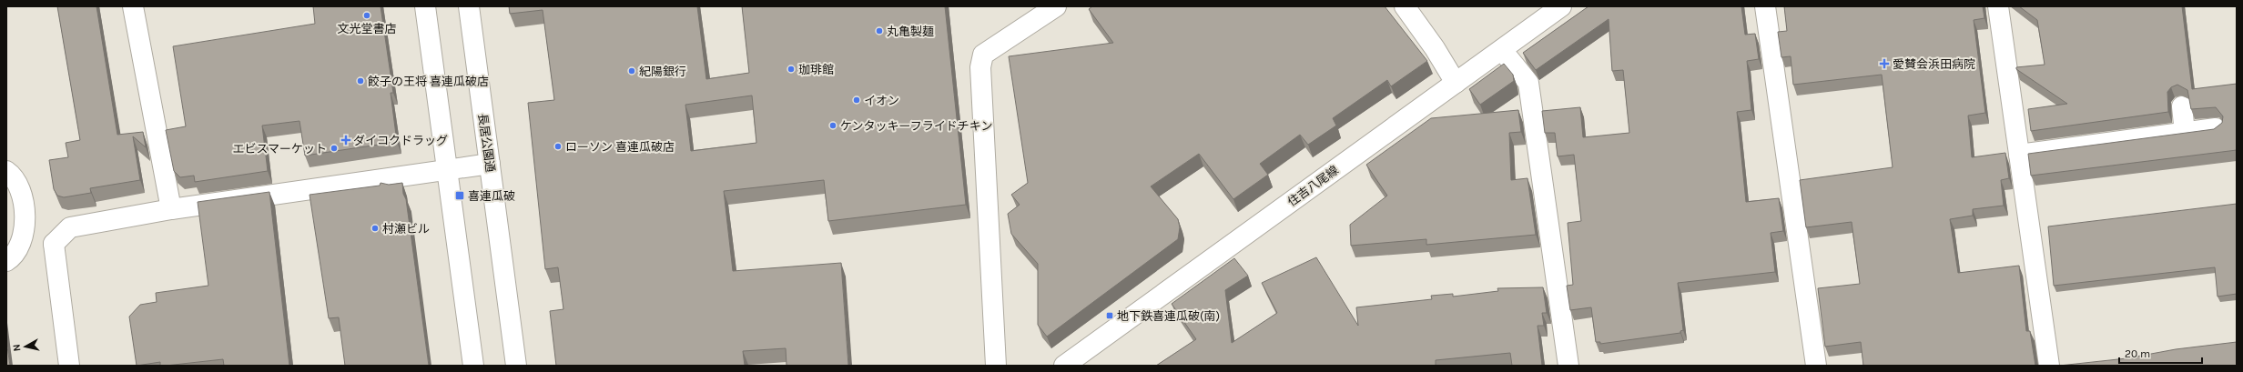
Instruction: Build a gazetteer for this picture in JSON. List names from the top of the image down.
{
  "streets": {
    "street": ["長居公園通", "住吉八尾線"]
  },
  "places": {
    "other": [
      "文光堂書店",
      "丸亀製麺",
      "珈琲館",
      "紀陽銀行",
      "餃子の王将 喜連瓜破店",
      "イオン",
      "ケンタッキーフライドチキン",
      "ローソン 喜連瓜破店",
      "エビスマーケット",
      "村瀬ビル"
    ],
    "health": ["愛賛会浜田病院", "ダイコクドラッグ"],
    "transit": ["喜連瓜破", "地下鉄喜連瓜破(南)"]
  },
  "scale_bar": "20 m",
  "north": "left"
}
